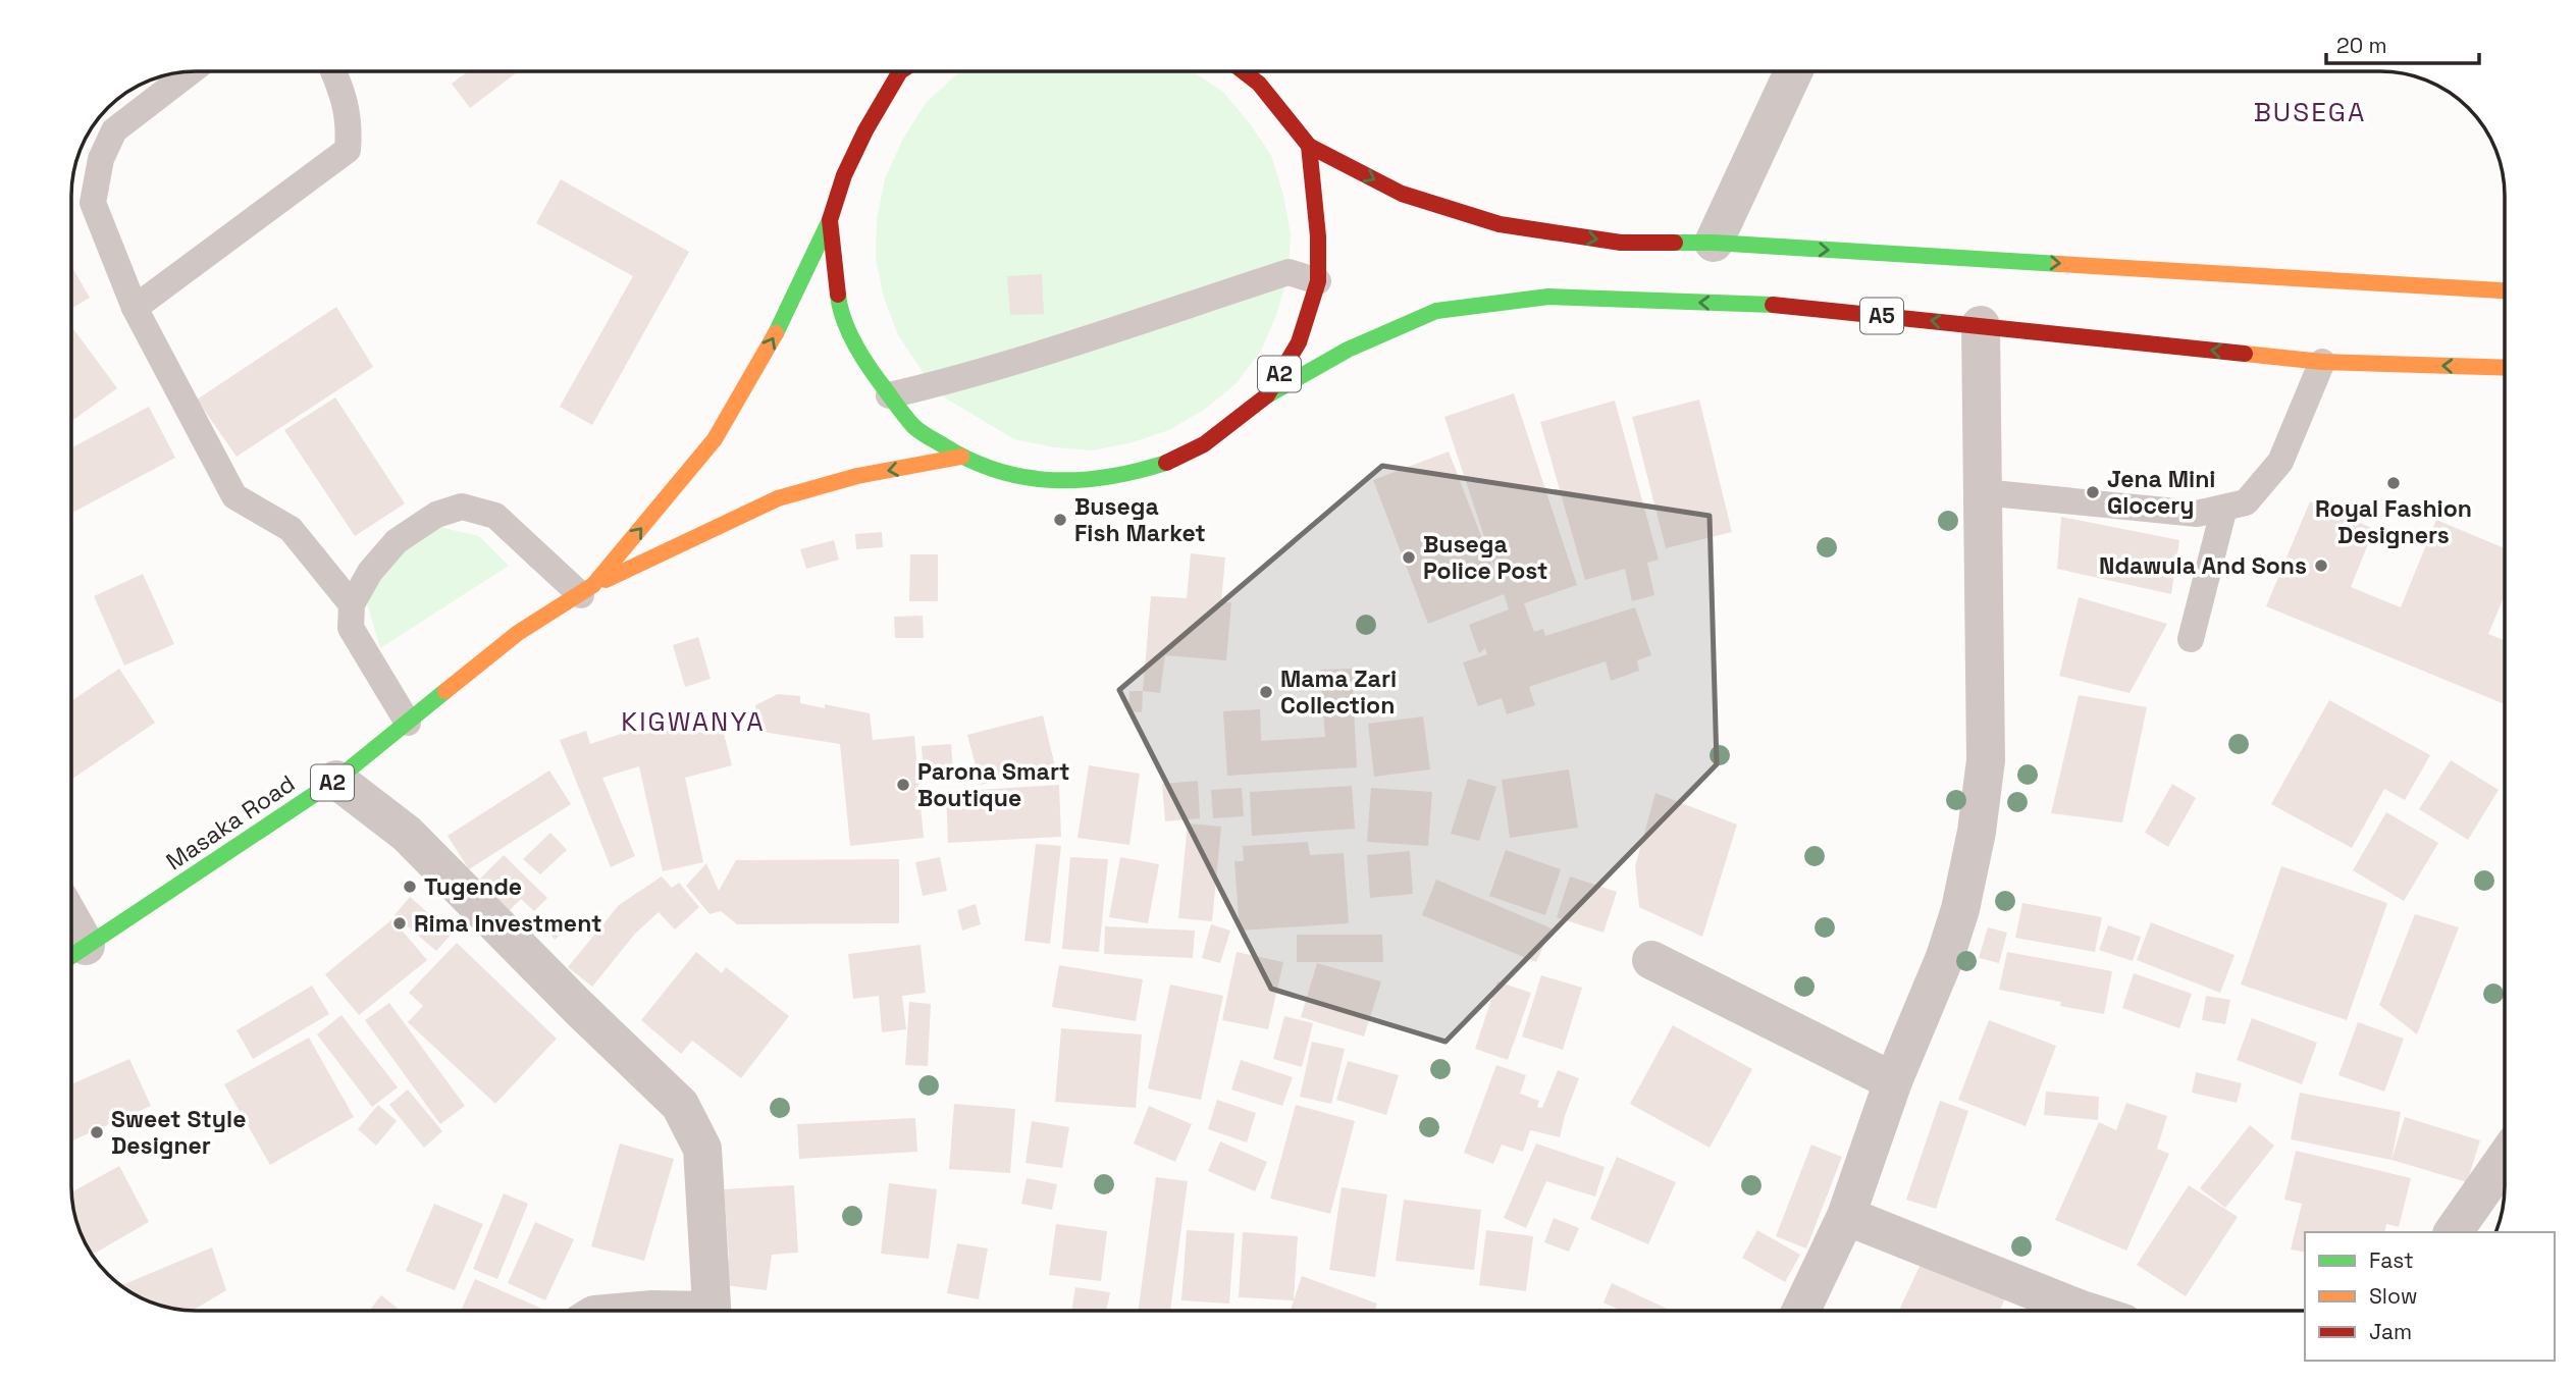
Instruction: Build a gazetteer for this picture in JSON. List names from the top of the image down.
{
  "streets": {
    "main road": ["A5", "A2", "Masaka Road"]
  },
  "crossings": [
    ["A5", "A2"],
    ["A2", "Masaka Road"]
  ],
  "districts": ["BUSEGA", "KIGWANYA"],
  "places": [
    "Royal Fashion Designers",
    "Jena Mini Glocery",
    "Busega Fish Market",
    "Busega Police Post",
    "Ndawula And Sons",
    "Mama Zari Collection",
    "Parona Smart Boutique",
    "Tugende",
    "Rima Investment",
    "Sweet Style Designer"
  ],
  "legend": ["Fast", "Slow", "Jam"],
  "scale_bar": "20 m"
}
